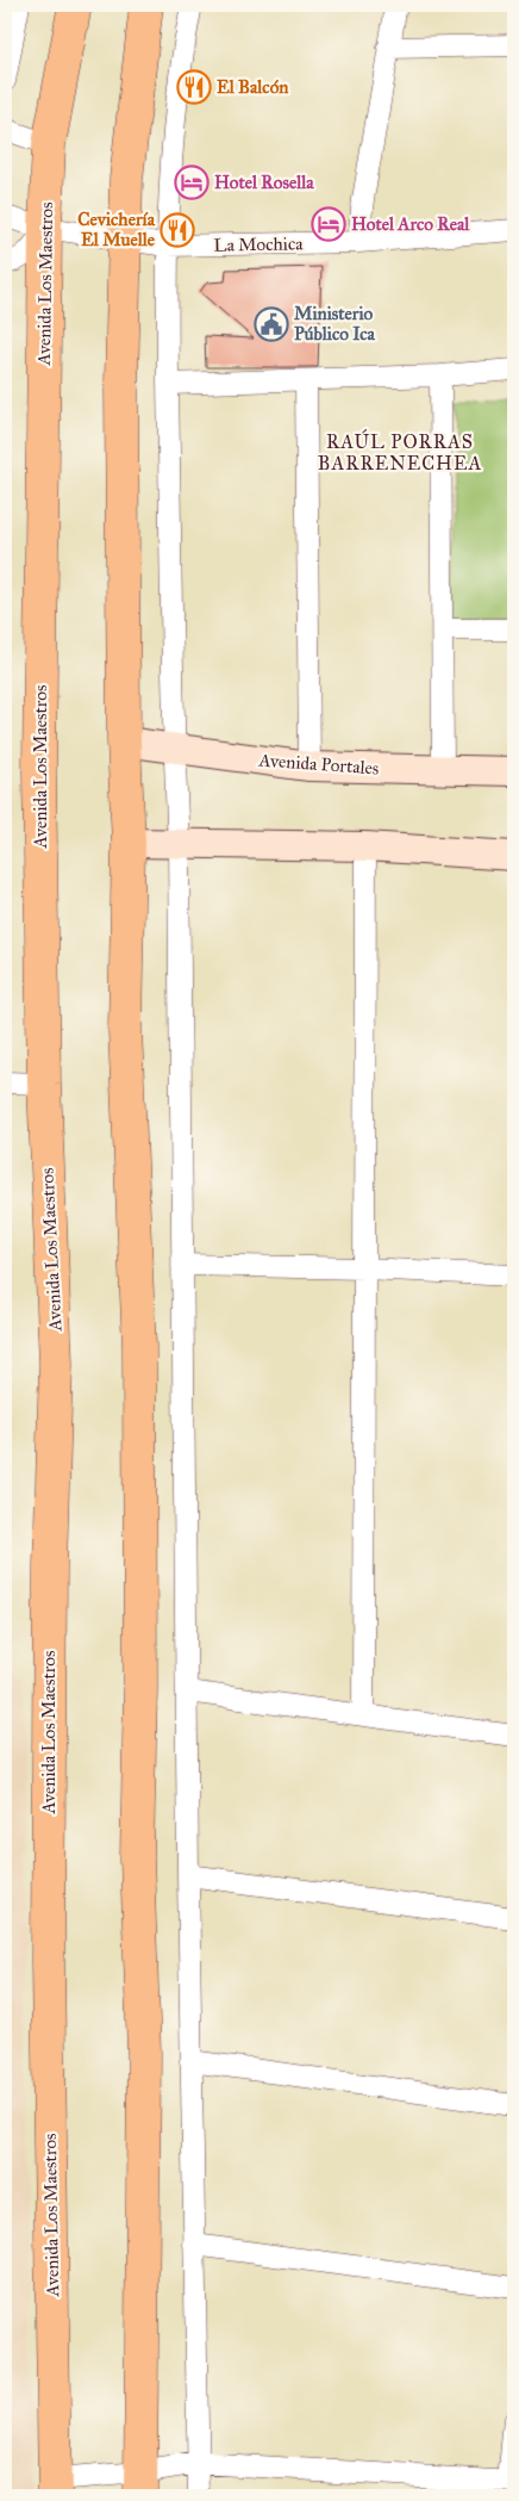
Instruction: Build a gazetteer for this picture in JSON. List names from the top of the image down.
{
  "streets": {
    "highway": ["Avenida Los Maestros"],
    "street": ["La Mochica", "Avenida Portales"]
  },
  "crossings": [
    ["La Mochica", "Avenida Los Maestros"]
  ],
  "districts": ["RAÚL PORRAS BARRENECHEA"],
  "places": {
    "restaurant": ["El Balcón", "Cevichería El Muelle"],
    "hotel": ["Hotel Rosella", "Hotel Arco Real"],
    "public building": ["Ministerio Público Ica"]
  }
}
